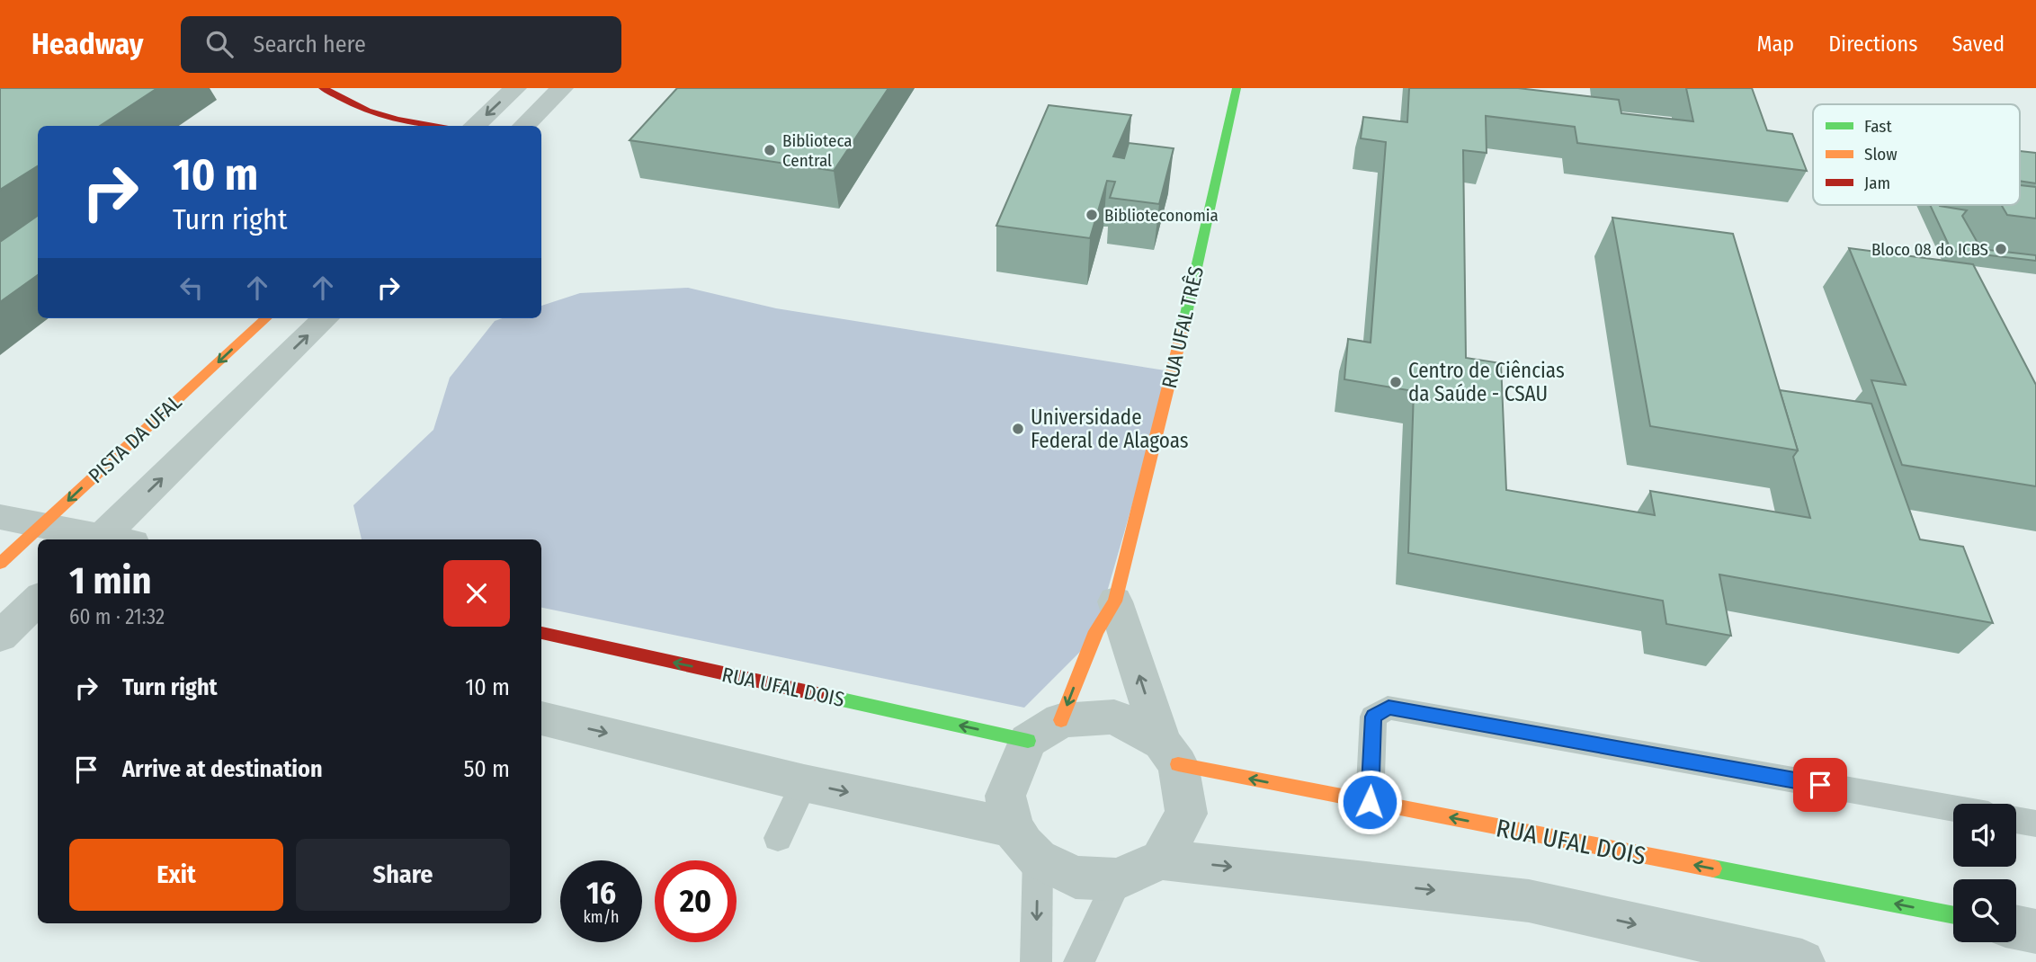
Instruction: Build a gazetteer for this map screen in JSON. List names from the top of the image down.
{
  "streets": {
    "street": ["RUA UFAL TRÊS", "PISTA DA UFAL", "RUA UFAL DOIS"]
  },
  "crossings": [
    ["RUA UFAL TRÊS", "RUA UFAL DOIS"]
  ],
  "places": [
    "Biblioteca Central",
    "Biblioteconomia",
    "Bloco 08 do ICBS",
    "Centro de Ciências da Saúde - CSAU",
    "Universidade Federal de Alagoas"
  ],
  "legend": ["Fast", "Slow", "Jam"],
  "page": {
    "header": "Headway",
    "search": "Search here",
    "nav": ["Map", "Directions", "Saved"],
    "turn": ["10 m", "Turn right"],
    "heading": ["1 min", "60 m · 21:32"],
    "list": [
      {
        "name": "Turn right",
        "value": "10 m"
      },
      {
        "name": "Arrive at destination",
        "value": "50 m"
      }
    ],
    "buttons": ["Exit", "Share"],
    "speed": "16 km/h",
    "limit": "20"
  }
}
